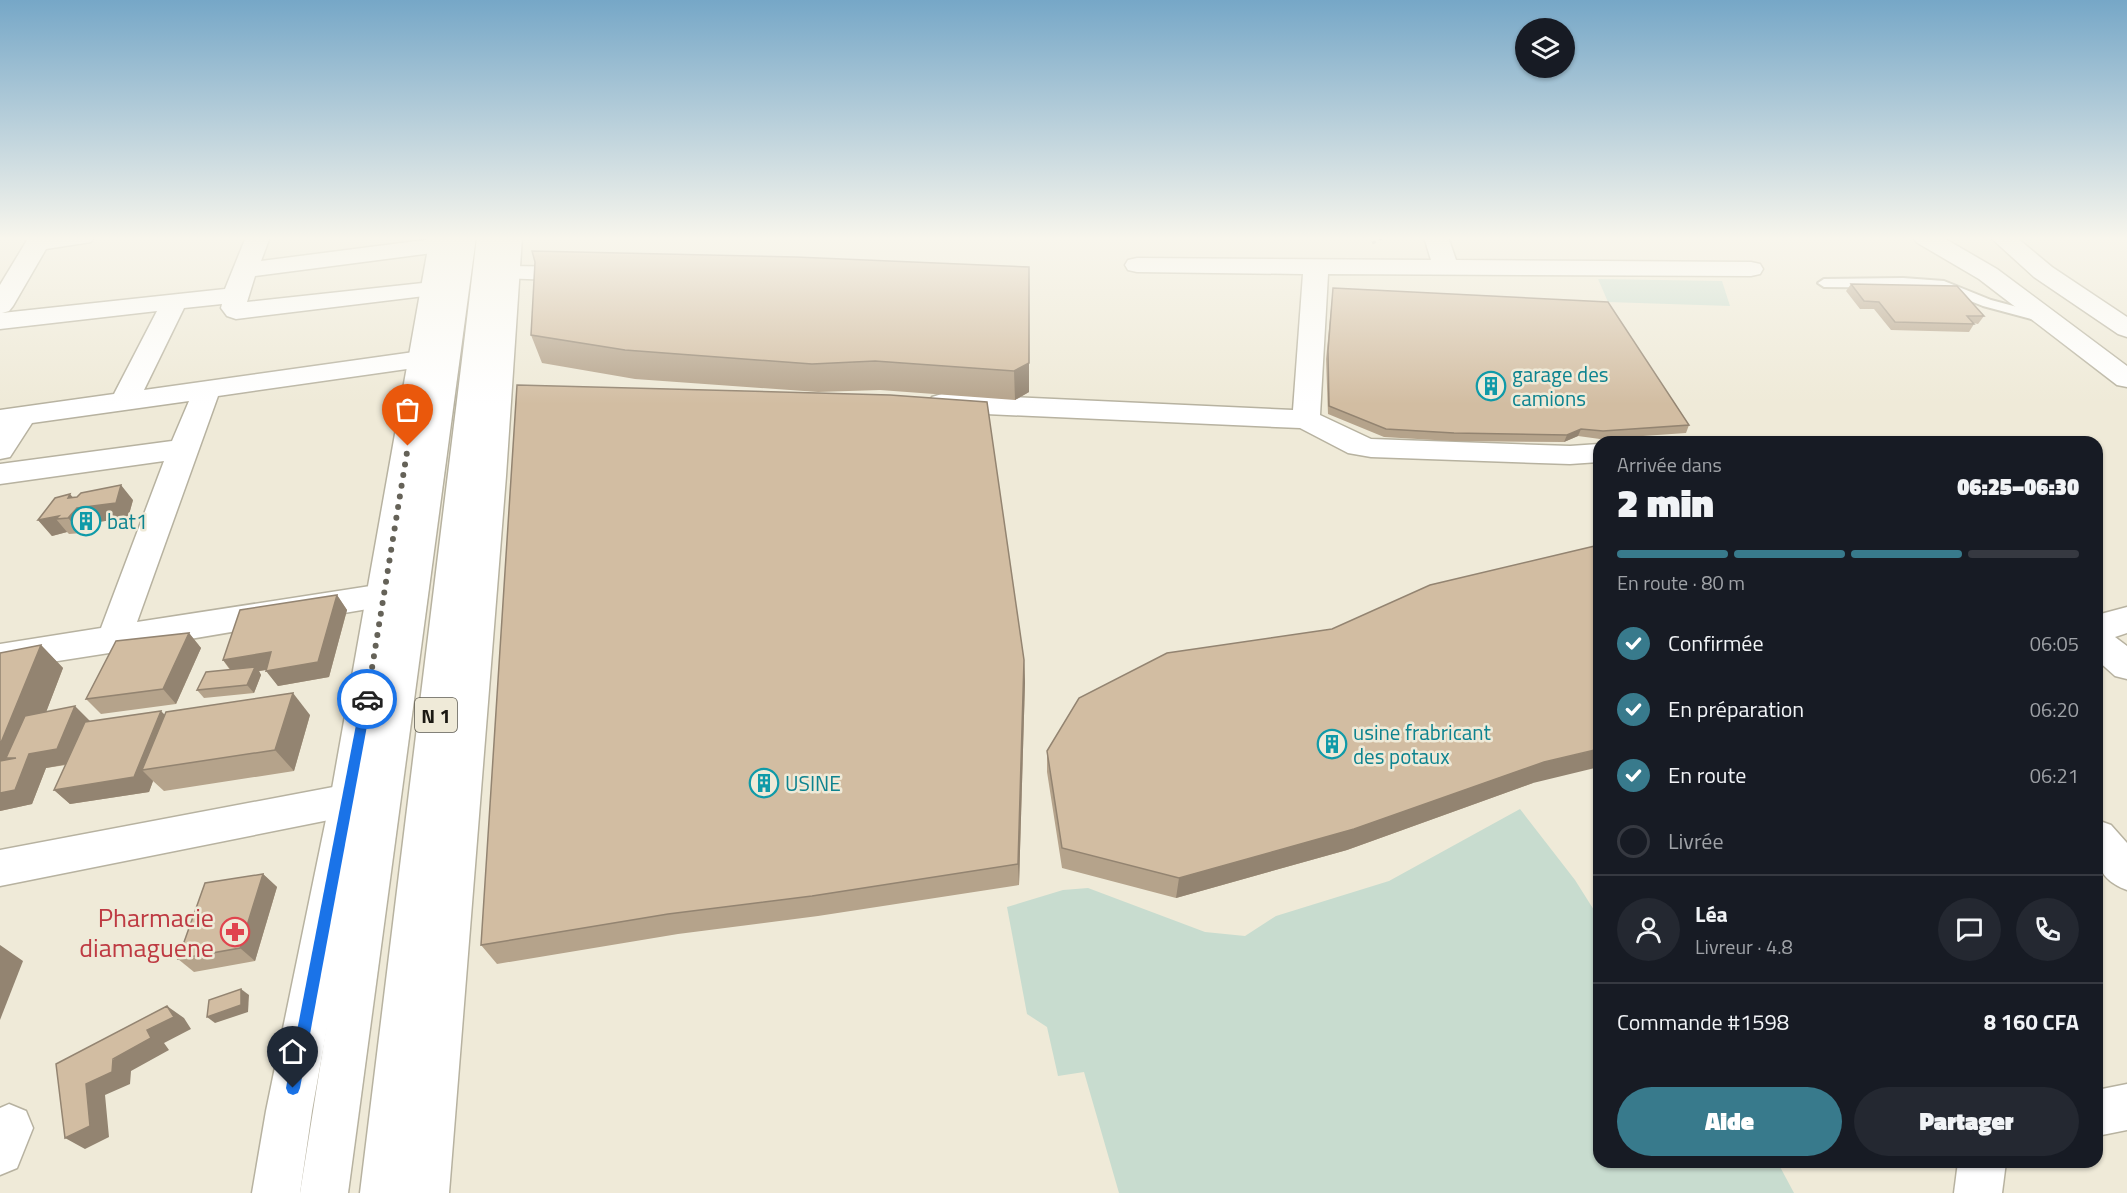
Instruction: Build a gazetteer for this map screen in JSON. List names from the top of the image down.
{
  "streets": {
    "main road": ["N 1"]
  },
  "places": {
    "building": [
      "garage des camions",
      "bat1",
      "usine frabricant des potaux",
      "USINE"
    ],
    "pharmacy": ["Pharmacie diamaguene"]
  },
  "page": {
    "heading": ["2 min", "Arrivée dans", "06:25–06:30"],
    "panel": [
      "Léa",
      "Livreur · 4.8",
      "Commande #1598",
      "8 160 CFA"
    ],
    "bar": "En route · 80 m",
    "list": [
      ["Confirmée", "06:05"],
      ["En préparation", "06:20"],
      ["En route", "06:21"],
      "Livrée"
    ],
    "buttons": ["Aide", "Partager"]
  }
}
